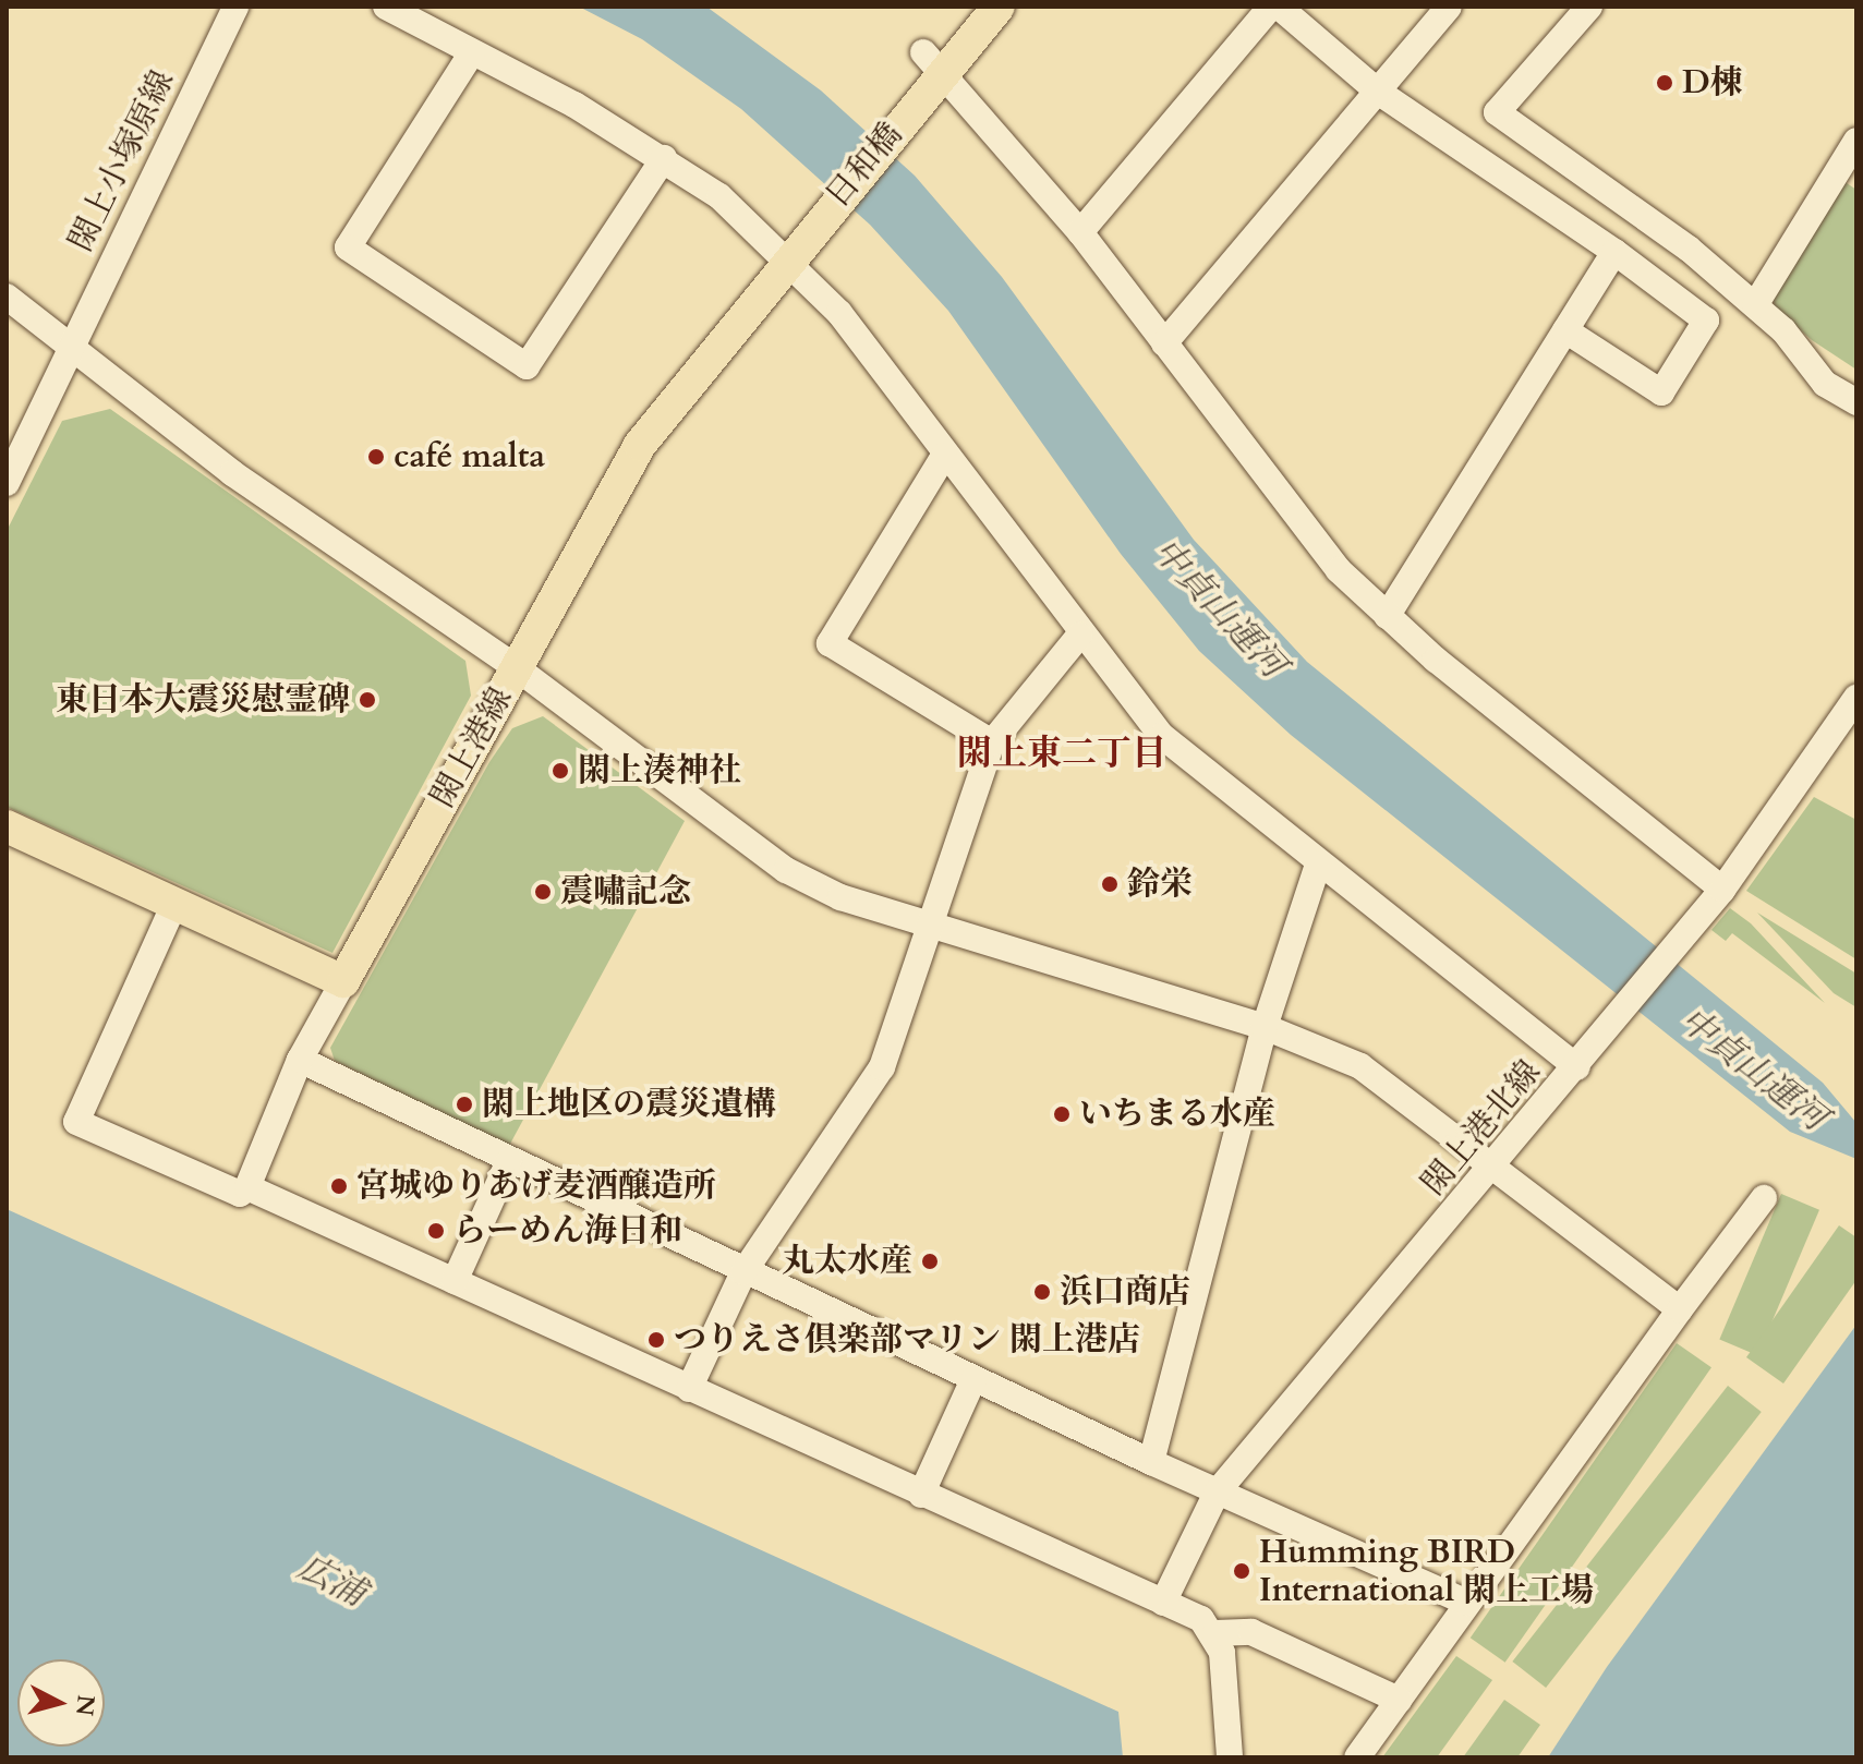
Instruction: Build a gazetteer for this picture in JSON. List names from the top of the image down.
{
  "streets": {
    "main road": ["日和橋", "閖上港線"],
    "street": ["閖上小塚原線", "閖上港北線"]
  },
  "crossings": [
    ["日和橋", "閖上港線"]
  ],
  "districts": ["閖上東二丁目"],
  "water": ["中貞山運河", "広浦"],
  "places": [
    "D棟",
    "café malta",
    "東日本大震災慰霊碑",
    "閖上湊神社",
    "鈴栄",
    "震嘯記念",
    "閖上地区の震災遺構",
    "いちまる水産",
    "宮城ゆりあげ麦酒醸造所",
    "らーめん海日和",
    "丸太水産",
    "浜口商店",
    "つりえさ倶楽部マリン 閖上港店",
    "Humming BIRD International 閖上工場"
  ],
  "north": "right"
}
